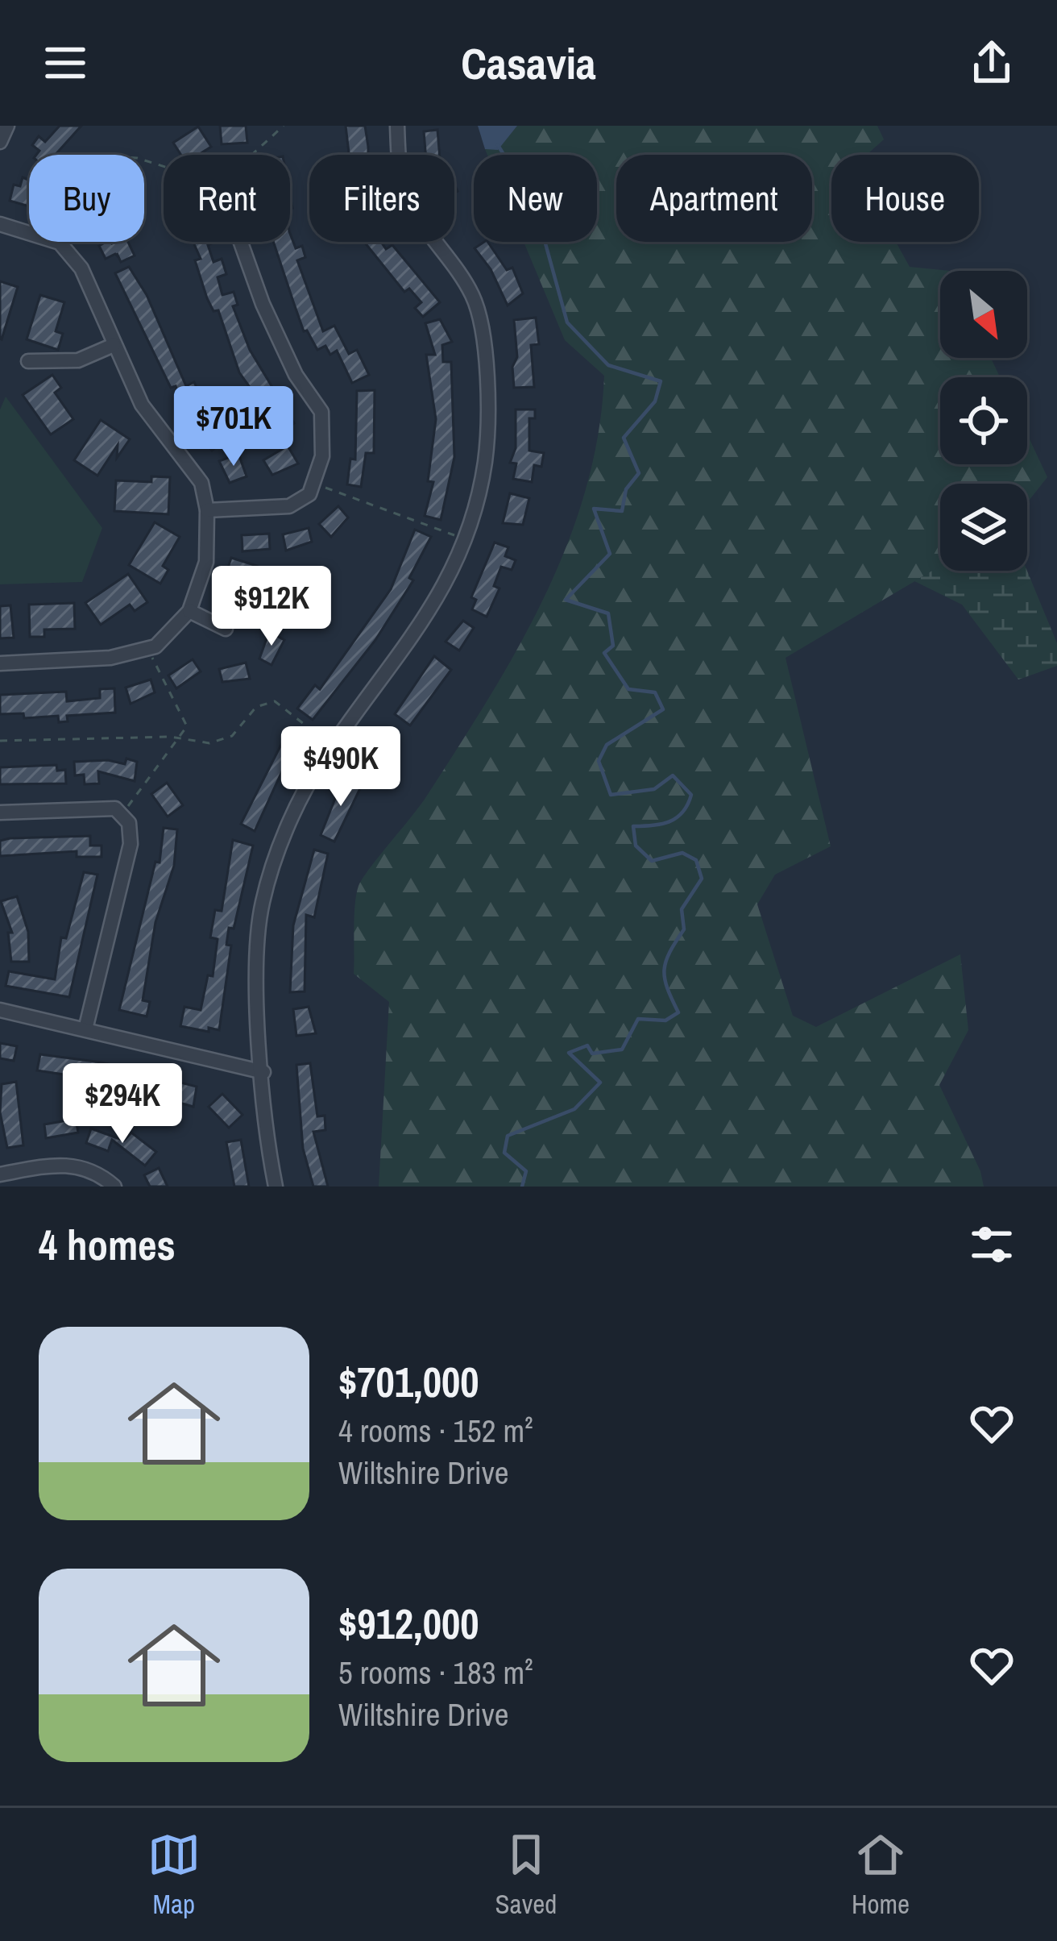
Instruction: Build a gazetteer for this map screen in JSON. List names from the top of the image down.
{
  "north": "bottom right",
  "page": {
    "header": "Casavia",
    "chip": [
      "Buy",
      "Rent",
      "Filters",
      "New",
      "Apartment",
      "House"
    ],
    "price": [
      "$701K",
      "$912K",
      "$490K",
      "$294K"
    ],
    "heading": "4 homes",
    "list": [
      {
        "name": "$701,000",
        "note": "4 rooms · 152 m² · Wiltshire Drive"
      },
      {
        "name": "$912,000",
        "note": "5 rooms · 183 m² · Wiltshire Drive"
      }
    ],
    "tabs": ["Map", "Saved", "Home"]
  }
}
